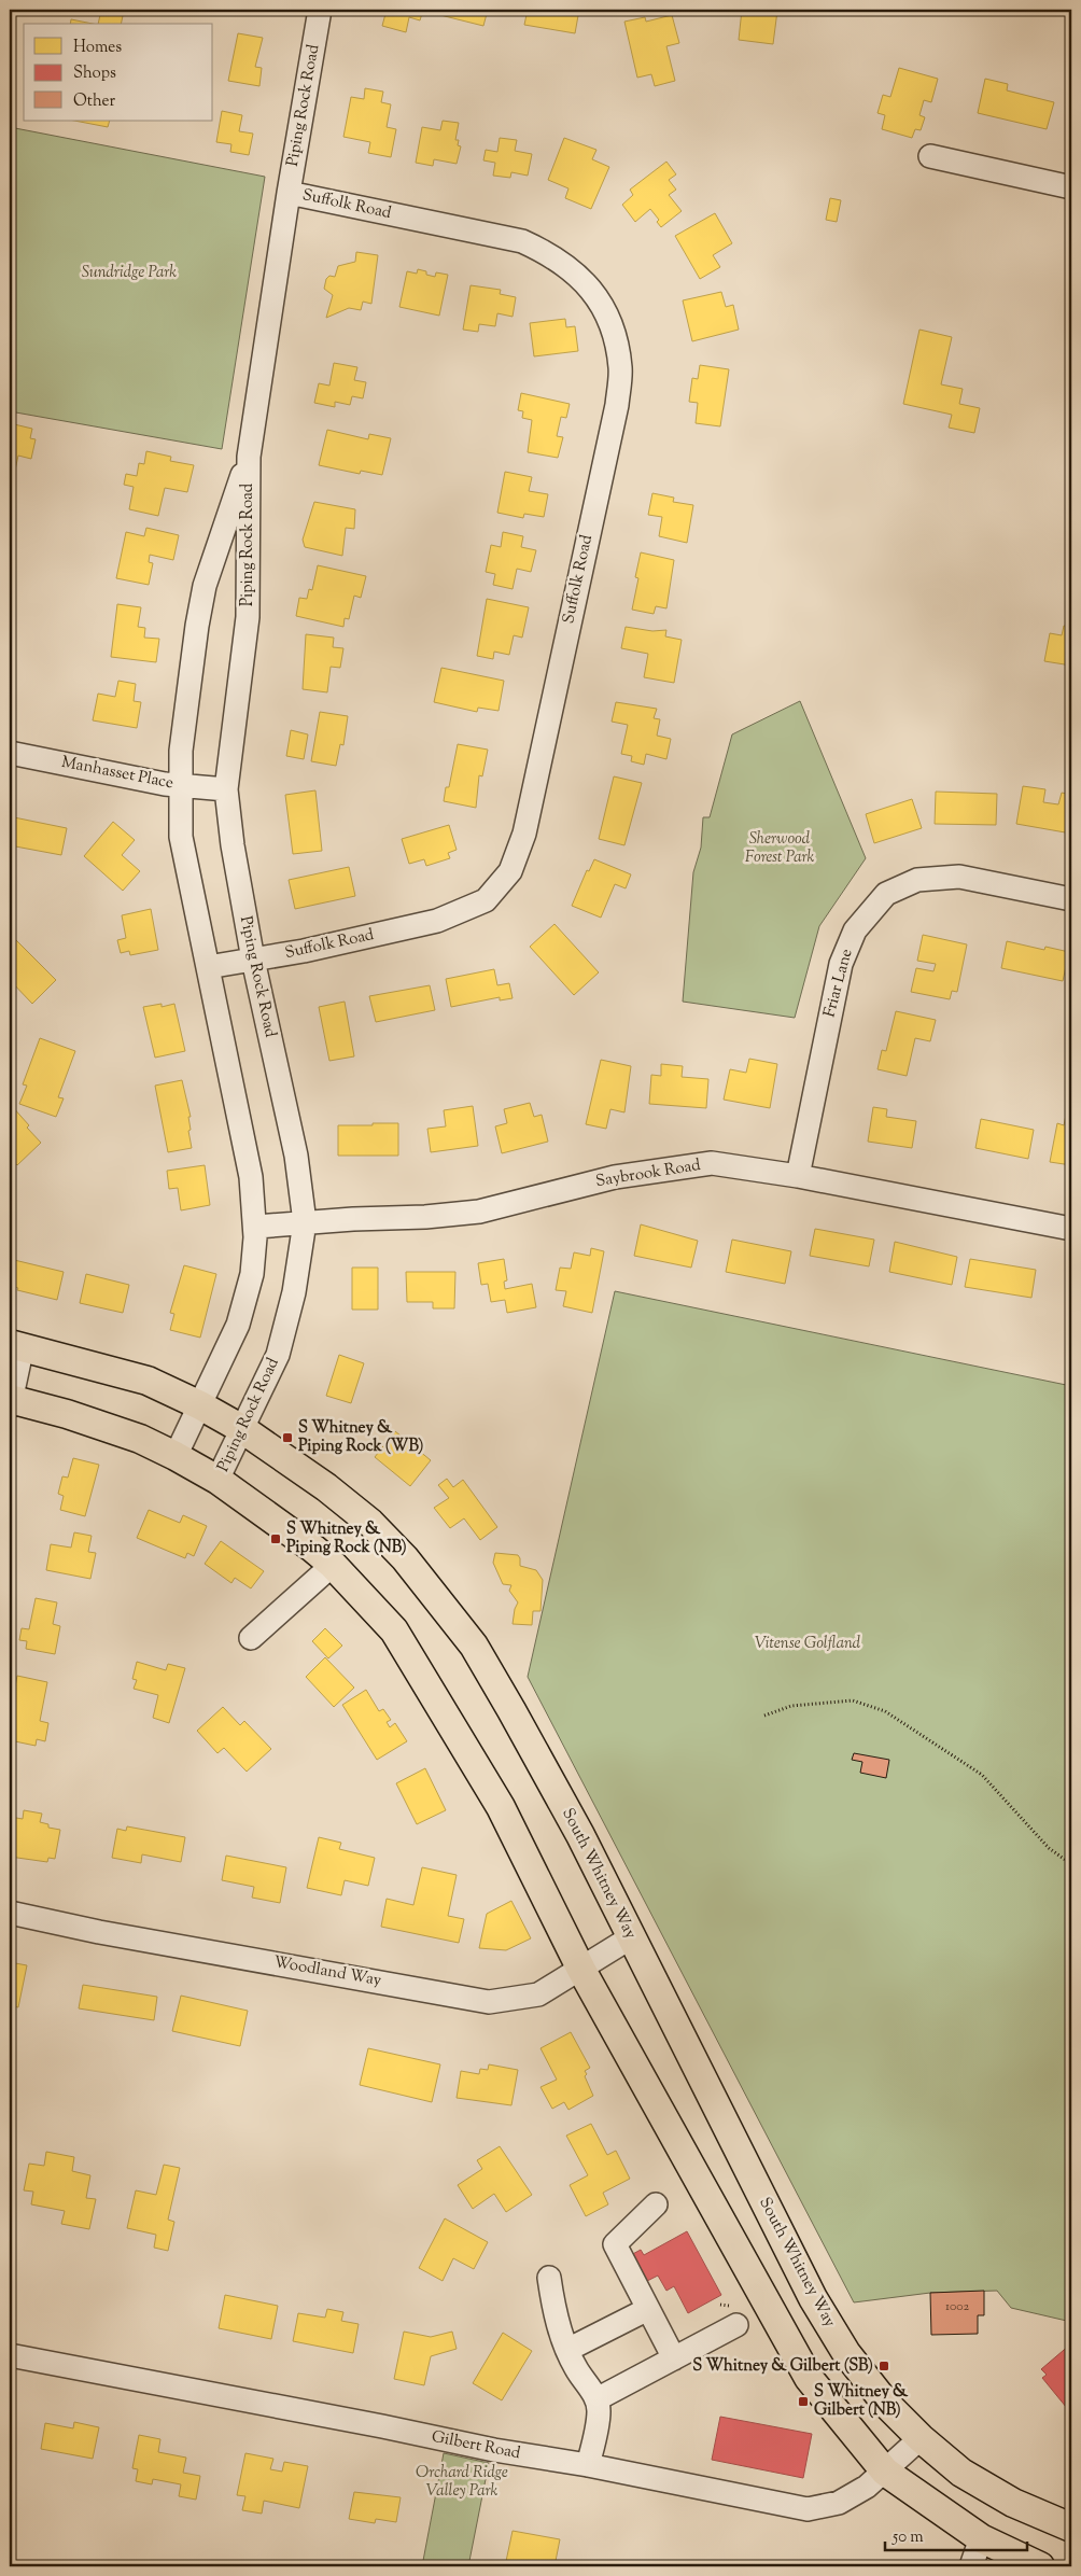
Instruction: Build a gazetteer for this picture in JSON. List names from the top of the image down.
{
  "streets": {
    "main road": ["South Whitney Way"],
    "street": [
      "Piping Rock Road",
      "Suffolk Road",
      "Manhasset Place",
      "Friar Lane",
      "Saybrook Road",
      "Woodland Way",
      "Gilbert Road"
    ]
  },
  "crossings": [
    ["Piping Rock Road", "Suffolk Road"],
    ["Piping Rock Road", "Manhasset Place"],
    ["Piping Rock Road", "Saybrook Road"],
    ["Piping Rock Road", "South Whitney Way"],
    ["Friar Lane", "Saybrook Road"],
    ["South Whitney Way", "Woodland Way"],
    ["South Whitney Way", "Gilbert Road"]
  ],
  "parks": [
    "Sundridge Park",
    "Sherwood Forest Park",
    "Vitense Golfland",
    "Orchard Ridge Valley Park"
  ],
  "places": {
    "transit": [
      "S Whitney & Piping Rock (WB)",
      "S Whitney & Piping Rock (NB)",
      "S Whitney & Gilbert (SB)",
      "S Whitney & Gilbert (NB)"
    ]
  },
  "house_numbers": ["1002"],
  "legend": ["Homes", "Shops", "Other"],
  "scale_bar": "50 m"
}
